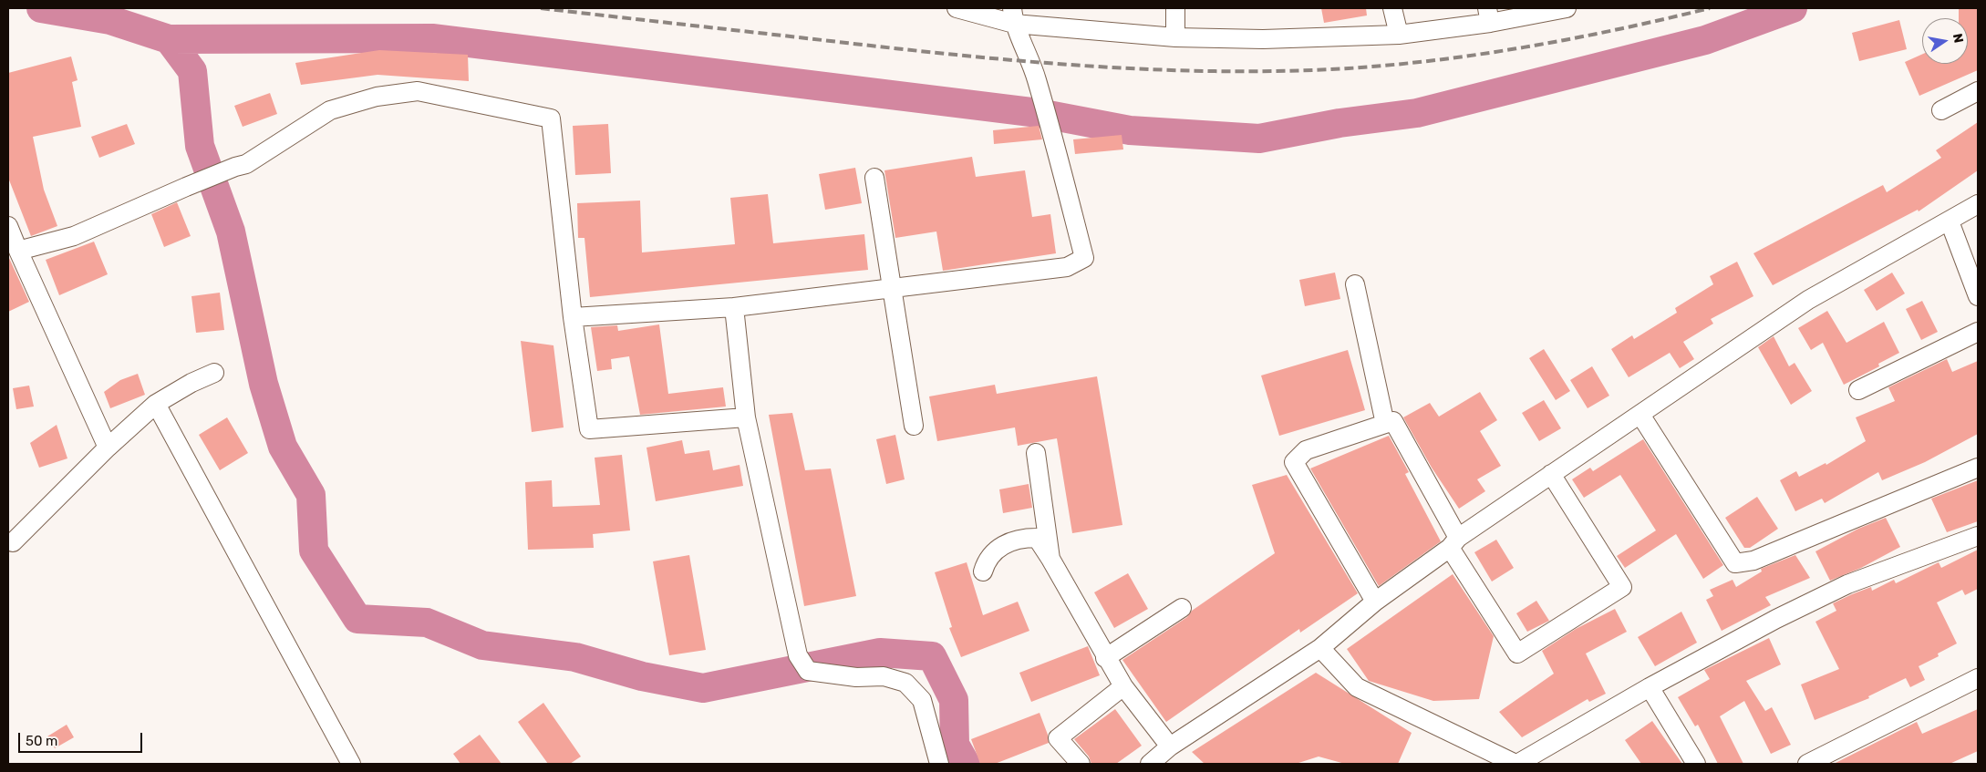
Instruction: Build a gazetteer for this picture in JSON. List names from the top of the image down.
{
  "scale_bar": "50 m",
  "north": "right"
}
